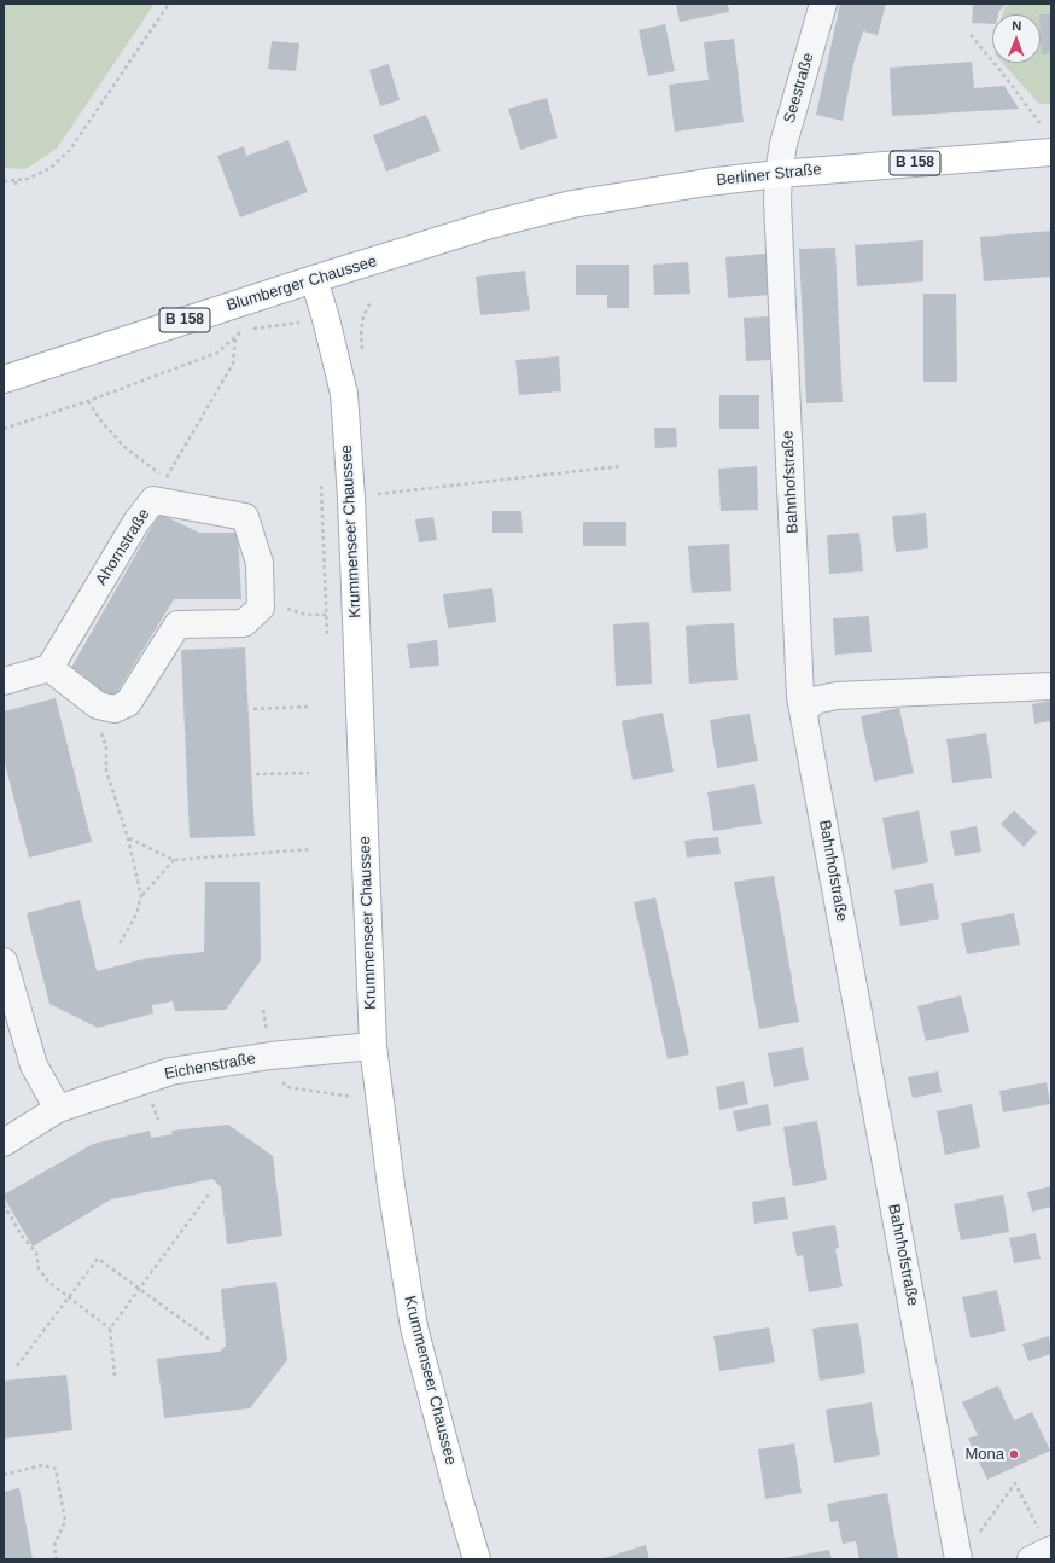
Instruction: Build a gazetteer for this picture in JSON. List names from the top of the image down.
{
  "streets": {
    "main road": [
      "B 158",
      "Berliner Straße",
      "Blumberger Chaussee",
      "Krummenseer Chaussee"
    ],
    "street": [
      "Seestraße",
      "Bahnhofstraße",
      "Ahornstraße",
      "Eichenstraße"
    ]
  },
  "crossings": [
    ["Seestraße", "Berliner Straße"],
    ["Seestraße", "Bahnhofstraße"],
    ["Berliner Straße", "Blumberger Chaussee"],
    ["Berliner Straße", "Bahnhofstraße"],
    ["Blumberger Chaussee", "Krummenseer Chaussee"],
    ["Krummenseer Chaussee", "Eichenstraße"]
  ],
  "places": ["Mona"],
  "north": "top"
}
